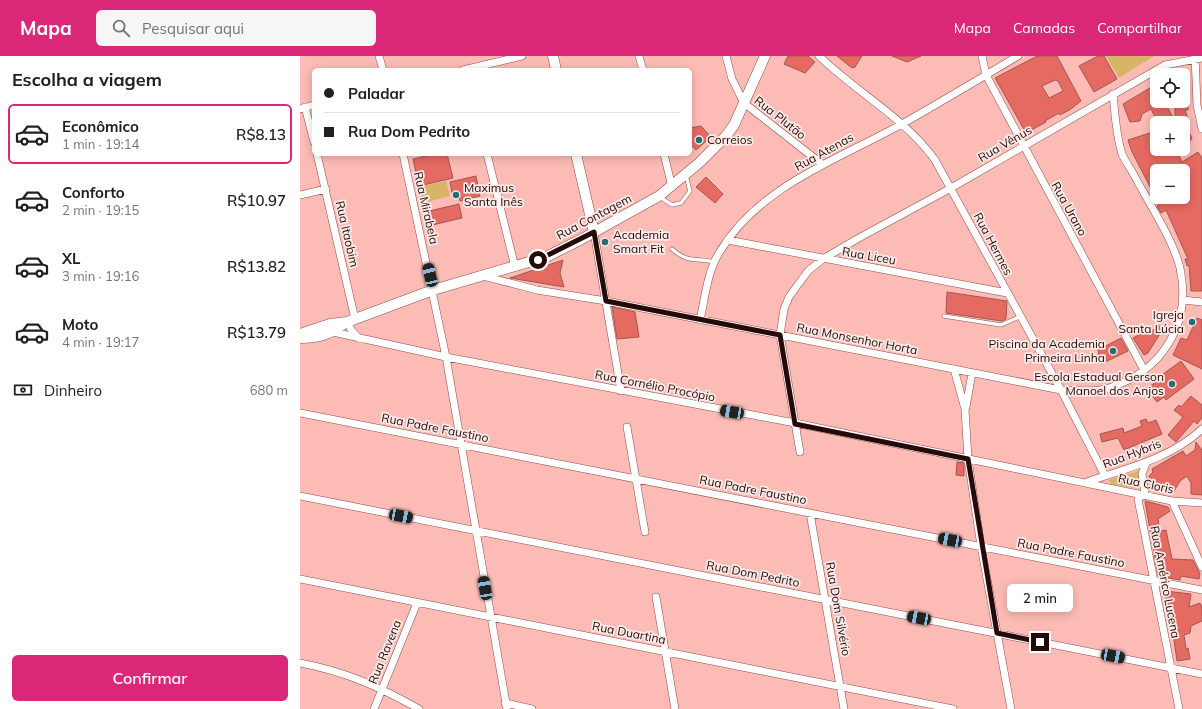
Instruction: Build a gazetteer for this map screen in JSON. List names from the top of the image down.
{
  "streets": {
    "street": [
      "Rua Plutão",
      "Rua Vênus",
      "Rua Atenas",
      "Rua Mirabela",
      "Rua Urano",
      "Rua Contagem",
      "Rua Itaobim",
      "Rua Hermes",
      "Rua Liceu",
      "Rua Monsenhor Horta",
      "Rua Cornélio Procópio",
      "Rua Padre Faustino",
      "Rua Hybris",
      "Rua Cloris",
      "Rua Dom Pedrito",
      "Rua Américo Lucena",
      "Rua Dom Silvério",
      "Rua Duartina",
      "Rua Ravena"
    ]
  },
  "crossings": [
    ["Rua Plutão", "Rua Atenas"],
    ["Rua Plutão", "Rua Contagem"],
    ["Rua Vênus", "Rua Urano"],
    ["Rua Vênus", "Rua Hermes"],
    ["Rua Vênus", "Rua Liceu"],
    ["Rua Vênus", "Rua Monsenhor Horta"],
    ["Rua Atenas", "Rua Urano"],
    ["Rua Atenas", "Rua Hermes"],
    ["Rua Atenas", "Rua Liceu"],
    ["Rua Atenas", "Rua Monsenhor Horta"],
    ["Rua Mirabela", "Rua Contagem"],
    ["Rua Mirabela", "Rua Cornélio Procópio"],
    ["Rua Mirabela", "Rua Padre Faustino"],
    ["Rua Mirabela", "Rua Dom Pedrito"],
    ["Rua Mirabela", "Rua Duartina"],
    ["Rua Urano", "Rua Monsenhor Horta"],
    ["Rua Contagem", "Rua Itaobim"],
    ["Rua Contagem", "Rua Monsenhor Horta"],
    ["Rua Contagem", "Rua Cornélio Procópio"],
    ["Rua Hermes", "Rua Liceu"],
    ["Rua Hermes", "Rua Monsenhor Horta"],
    ["Rua Hermes", "Rua Hybris"],
    ["Rua Cornélio Procópio", "Rua Hybris"],
    ["Rua Cornélio Procópio", "Rua Cloris"],
    ["Rua Padre Faustino", "Rua Américo Lucena"],
    ["Rua Padre Faustino", "Rua Dom Silvério"],
    ["Rua Hybris", "Rua Cloris"],
    ["Rua Hybris", "Rua Américo Lucena"],
    ["Rua Cloris", "Rua Américo Lucena"],
    ["Rua Dom Pedrito", "Rua Américo Lucena"],
    ["Rua Dom Pedrito", "Rua Dom Silvério"],
    ["Rua Dom Silvério", "Rua Duartina"],
    ["Rua Duartina", "Rua Ravena"]
  ],
  "places": [
    "Correios",
    "Maximus Santa Inês",
    "Academia Smart Fit",
    "Igreja Santa Lúcia",
    "Piscina da Academia Primeira Linha",
    "Escola Estadual Gerson Manoel dos Anjos"
  ],
  "page": {
    "header": "Mapa",
    "search": "Pesquisar aqui",
    "nav": ["Mapa", "Camadas", "Compartilhar"],
    "heading": "Escolha a viagem",
    "map_buttons": ["+", "−"],
    "banner": ["Paladar", "Rua Dom Pedrito"],
    "list": [
      {
        "name": "Econômico",
        "note": "1 min · 19:14",
        "value": "R$8.13"
      },
      {
        "name": "Conforto",
        "note": "2 min · 19:15",
        "value": "R$10.97"
      },
      {
        "name": "XL",
        "note": "3 min · 19:16",
        "value": "R$13.82"
      },
      {
        "name": "Moto",
        "note": "4 min · 19:17",
        "value": "R$13.79"
      }
    ],
    "pay": ["Dinheiro", "680 m"],
    "bubble": "2 min",
    "buttons": "Confirmar"
  }
}
